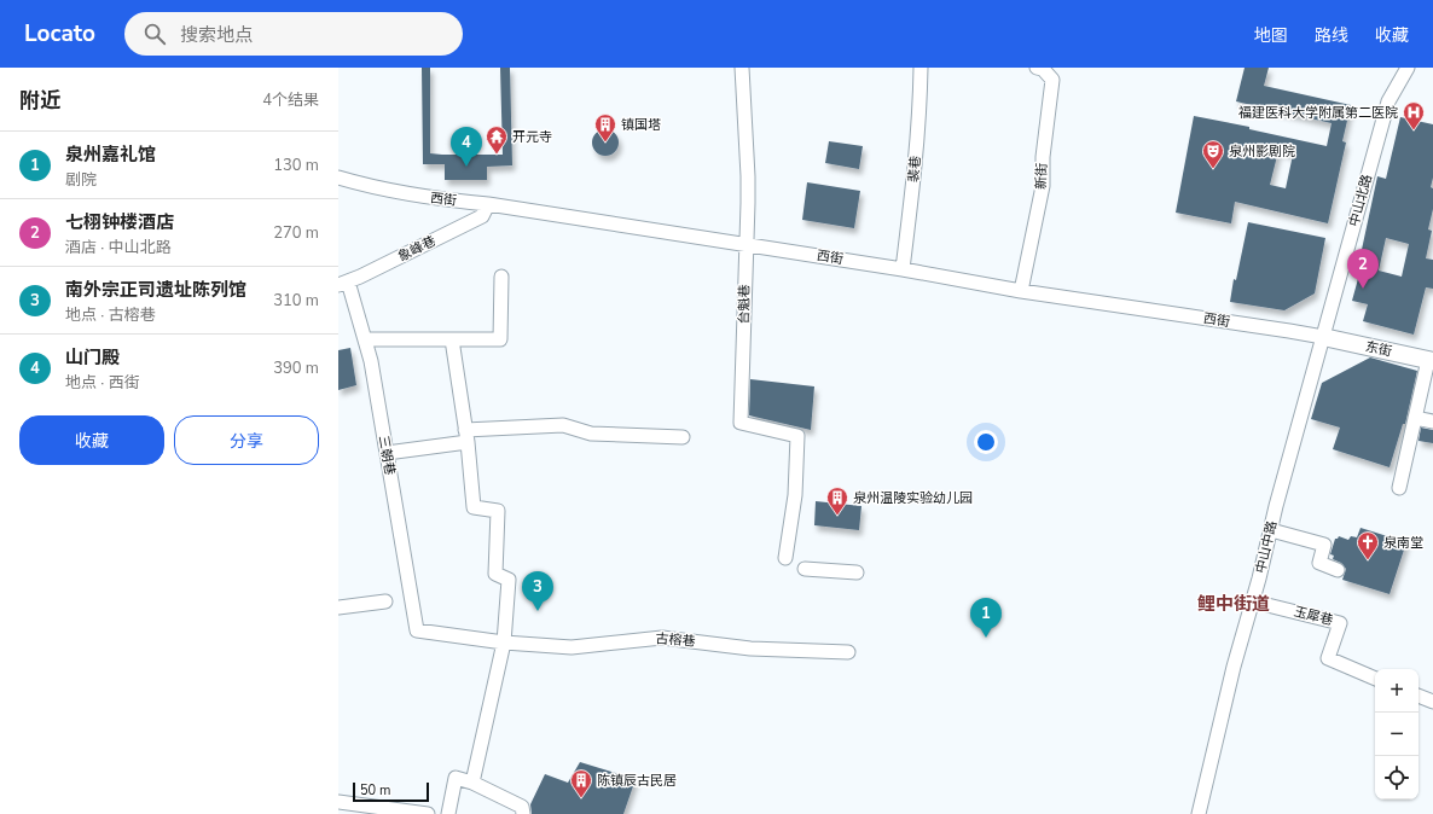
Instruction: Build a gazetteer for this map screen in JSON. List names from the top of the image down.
{
  "streets": {
    "main road": ["东街"],
    "street": [
      "裴巷",
      "新街",
      "西街",
      "中山北路",
      "象峰巷",
      "台魁巷",
      "三朝巷",
      "中山中路",
      "玉犀巷",
      "古榕巷"
    ]
  },
  "crossings": [
    ["裴巷", "西街"],
    ["新街", "西街"],
    ["西街", "中山北路"],
    ["西街", "象峰巷"],
    ["西街", "台魁巷"],
    ["西街", "东街"],
    ["西街", "中山中路"],
    ["中山北路", "东街"],
    ["中山北路", "中山中路"],
    ["象峰巷", "三朝巷"],
    ["东街", "中山中路"],
    ["三朝巷", "古榕巷"],
    ["中山中路", "玉犀巷"]
  ],
  "districts": ["鲤中街道"],
  "places": {
    "hospital": ["福建医科大学附属第二医院"],
    "building": ["镇国塔", "泉州温陵实验幼儿园", "陈镇辰古民居"],
    "temple": ["开元寺"],
    "theatre": ["泉州影剧院"],
    "church": ["泉南堂"]
  },
  "scale_bar": "50 m",
  "page": {
    "header": "Locato",
    "search": "搜索地点",
    "nav": ["地图", "路线", "收藏"],
    "heading": ["附近", "4个结果"],
    "pins": [
      "4",
      "2",
      "3",
      "1"
    ],
    "list": [
      {
        "mark": "1",
        "name": "泉州嘉礼馆",
        "note": "剧院",
        "value": "130 m"
      },
      {
        "mark": "2",
        "name": "七栩钟楼酒店",
        "note": "酒店 · 中山北路",
        "value": "270 m"
      },
      {
        "mark": "3",
        "name": "南外宗正司遗址陈列馆",
        "note": "地点 · 古榕巷",
        "value": "310 m"
      },
      {
        "mark": "4",
        "name": "山门殿",
        "note": "地点 · 西街",
        "value": "390 m"
      }
    ],
    "buttons": ["收藏", "分享"],
    "map_buttons": ["+", "−"],
    "scale": "50 m"
  }
}
